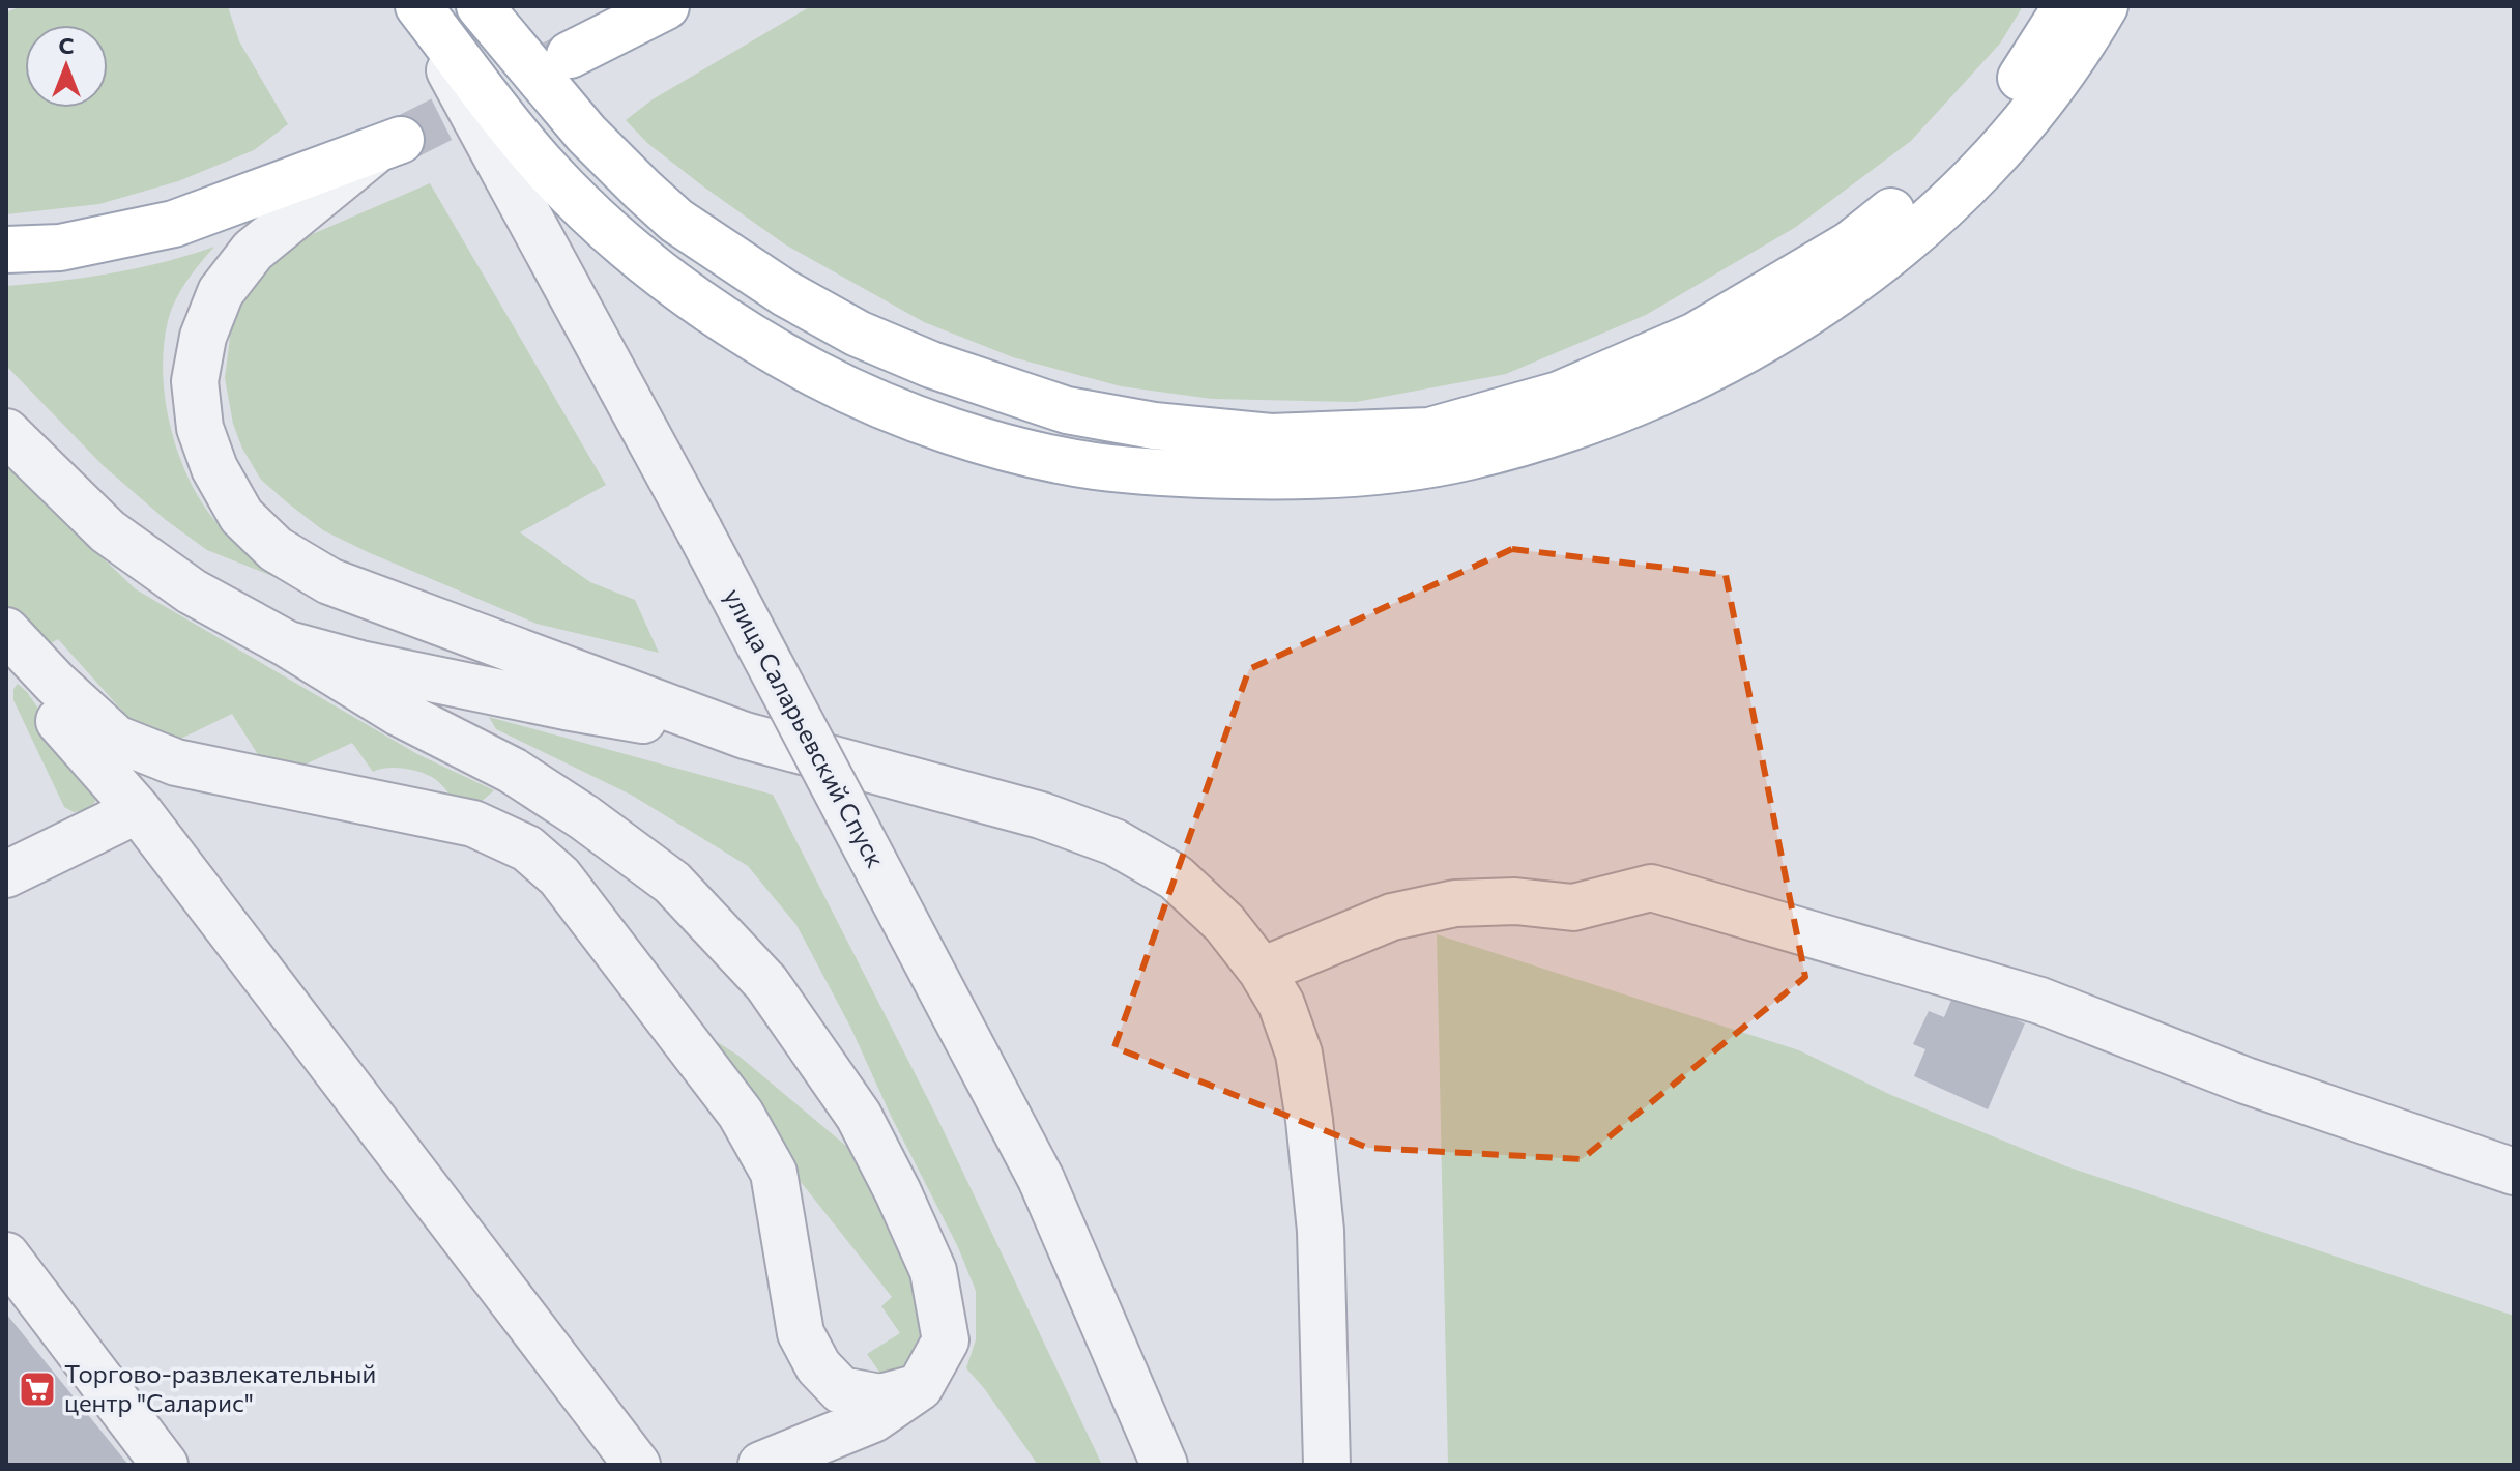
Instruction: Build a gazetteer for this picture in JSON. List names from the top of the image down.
{
  "streets": {
    "street": ["улица Саларьевский Спуск"]
  },
  "places": {
    "supermarket": ["Торгово-развлекательный центр \"Саларис\""]
  },
  "north": "top"
}
